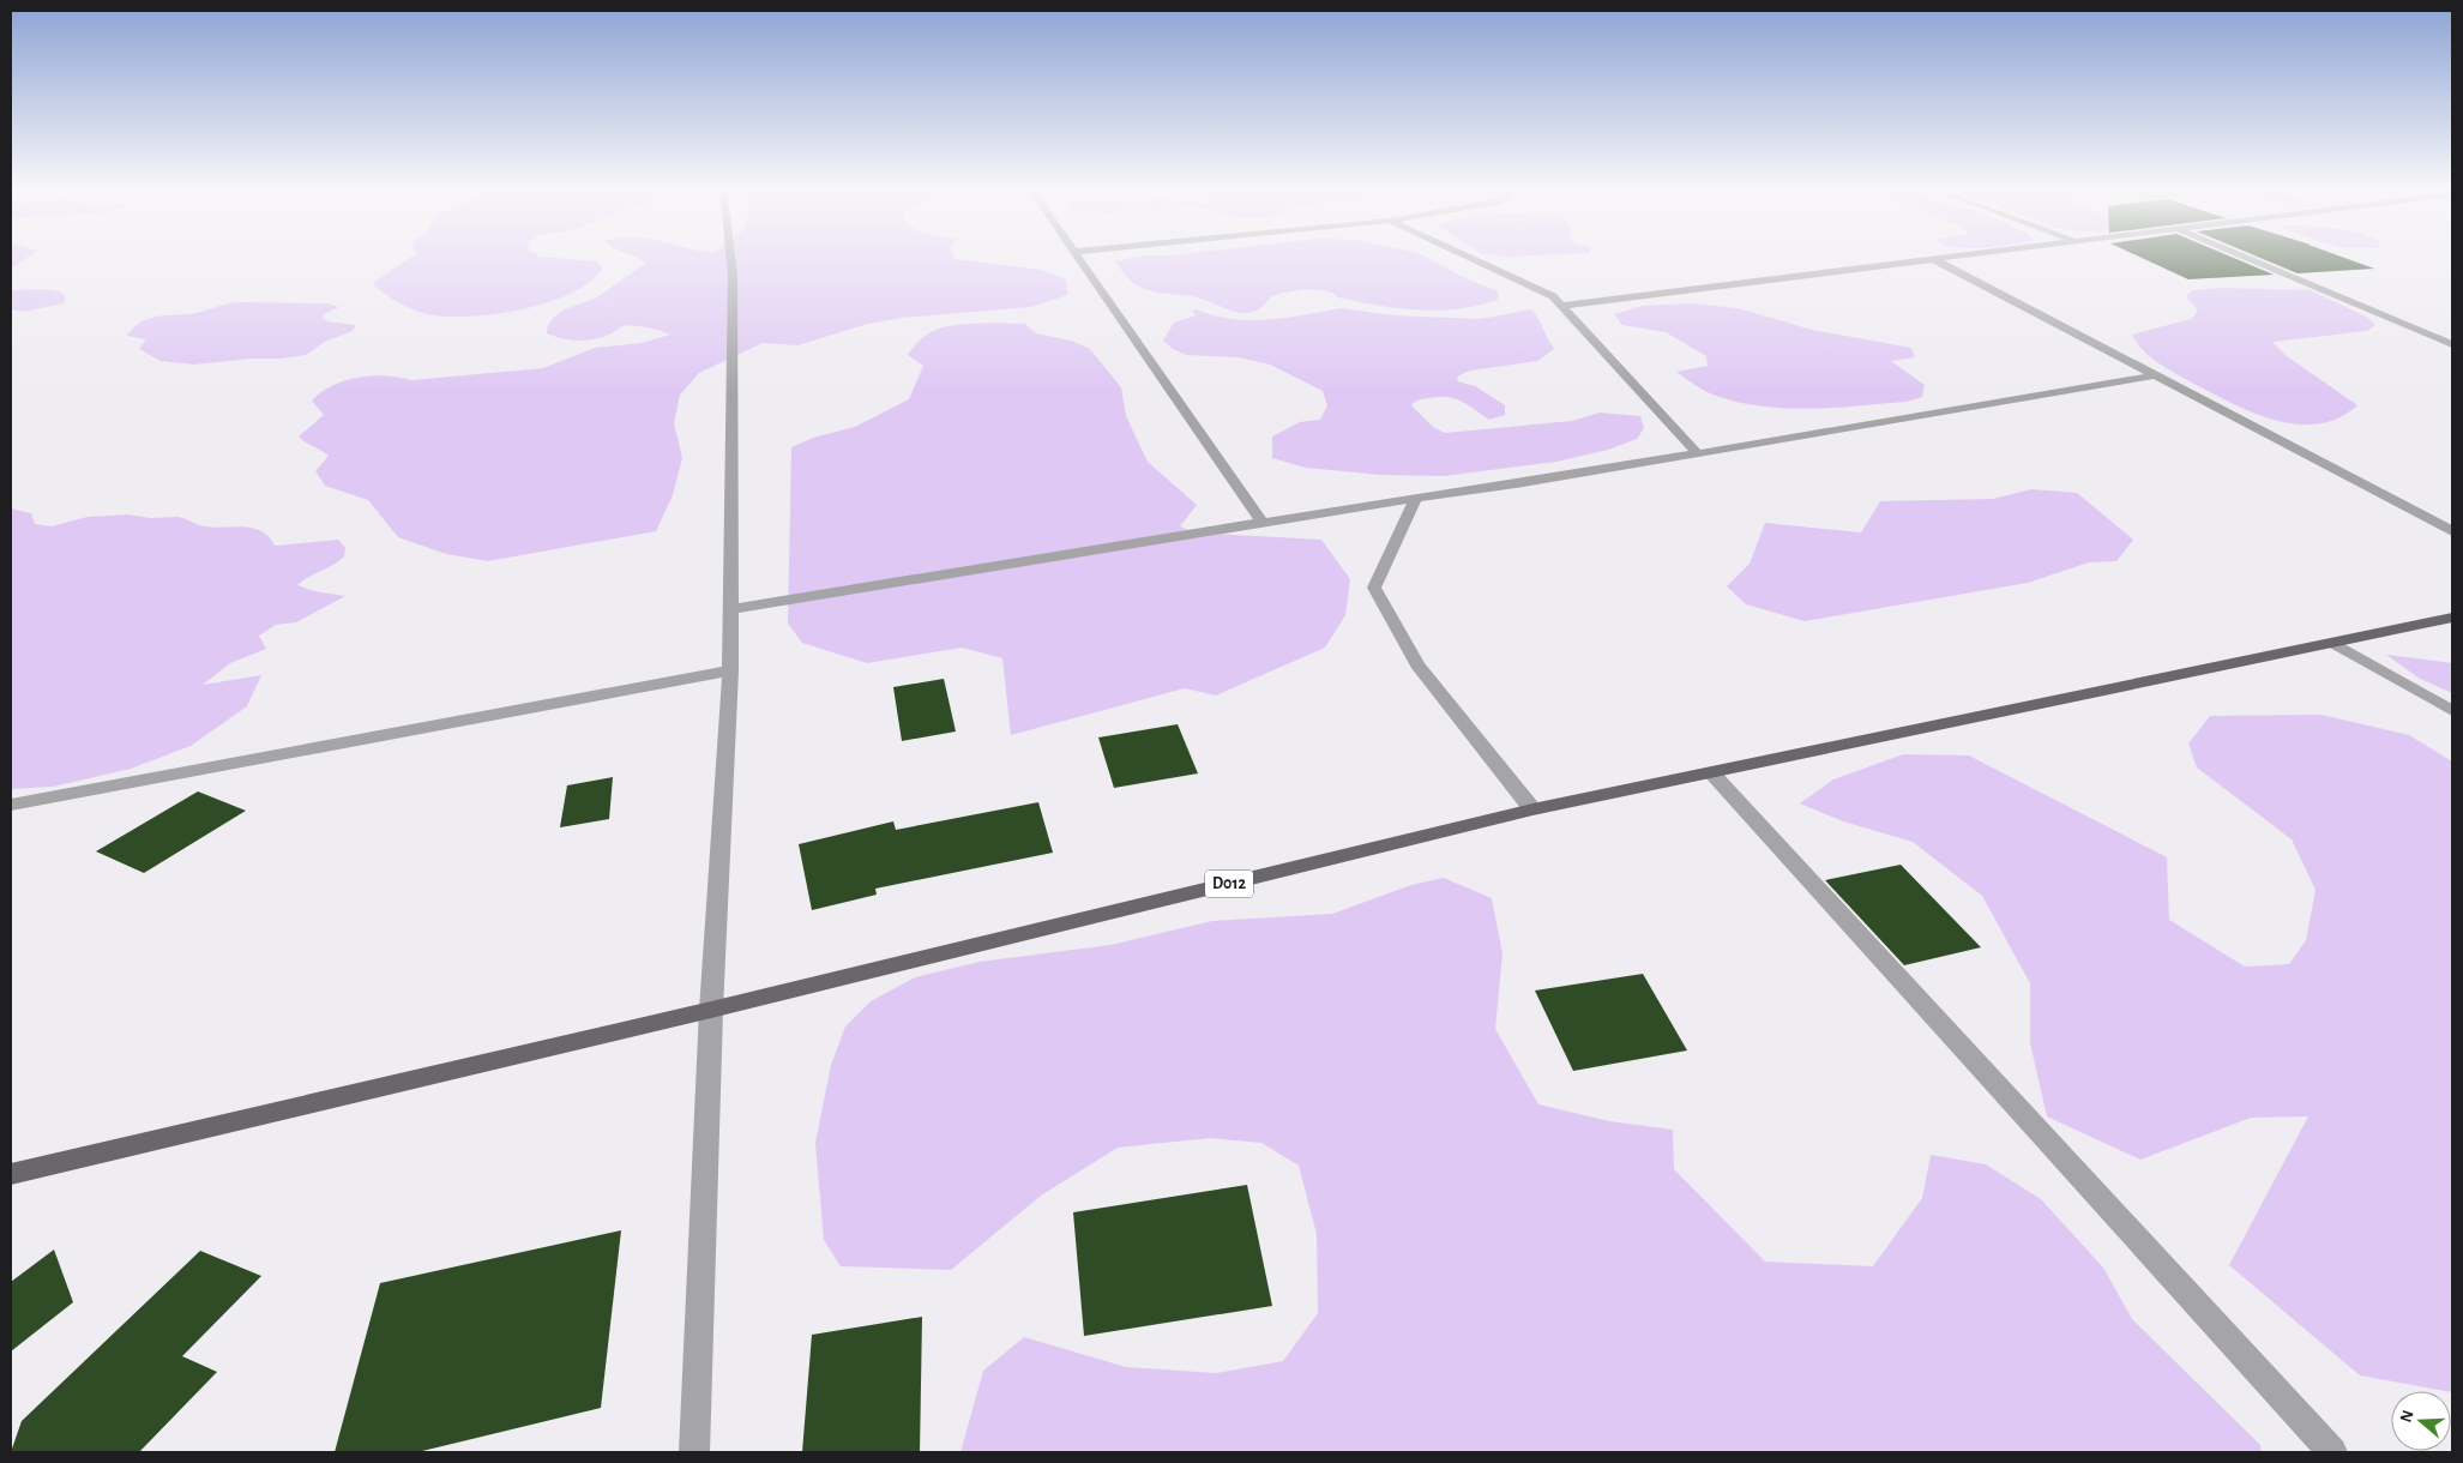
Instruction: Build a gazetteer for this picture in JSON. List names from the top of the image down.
{
  "streets": {
    "main road": ["D012"]
  },
  "north": "left"
}
